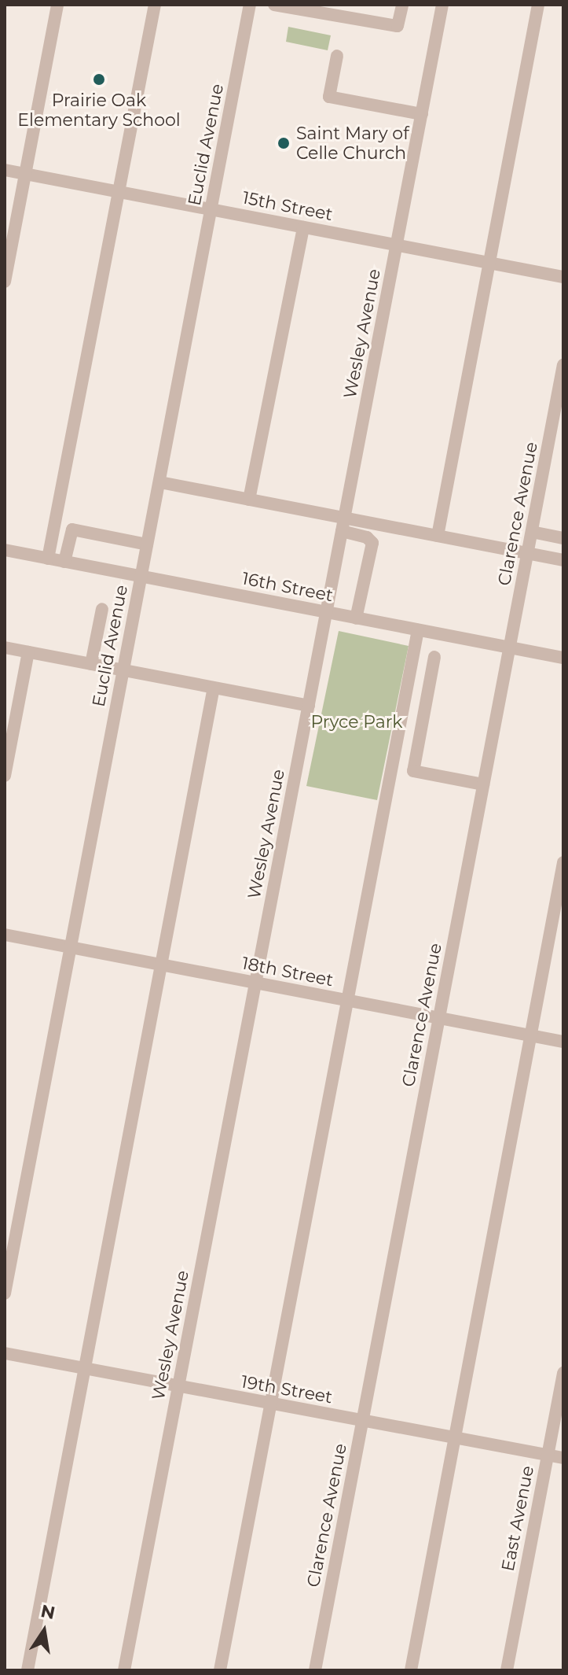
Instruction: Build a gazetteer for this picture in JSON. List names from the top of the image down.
{
  "streets": {
    "street": [
      "Euclid Avenue",
      "15th Street",
      "Wesley Avenue",
      "Clarence Avenue",
      "16th Street",
      "18th Street",
      "19th Street",
      "East Avenue"
    ]
  },
  "crossings": [
    ["Euclid Avenue", "15th Street"],
    ["Euclid Avenue", "16th Street"],
    ["Euclid Avenue", "18th Street"],
    ["15th Street", "Wesley Avenue"],
    ["Wesley Avenue", "16th Street"],
    ["Wesley Avenue", "18th Street"],
    ["Wesley Avenue", "19th Street"],
    ["Clarence Avenue", "16th Street"],
    ["Clarence Avenue", "18th Street"],
    ["Clarence Avenue", "19th Street"],
    ["19th Street", "East Avenue"]
  ],
  "parks": ["Pryce Park"],
  "places": ["Prairie Oak Elementary School", "Saint Mary of Celle Church"],
  "north": "top"
}
